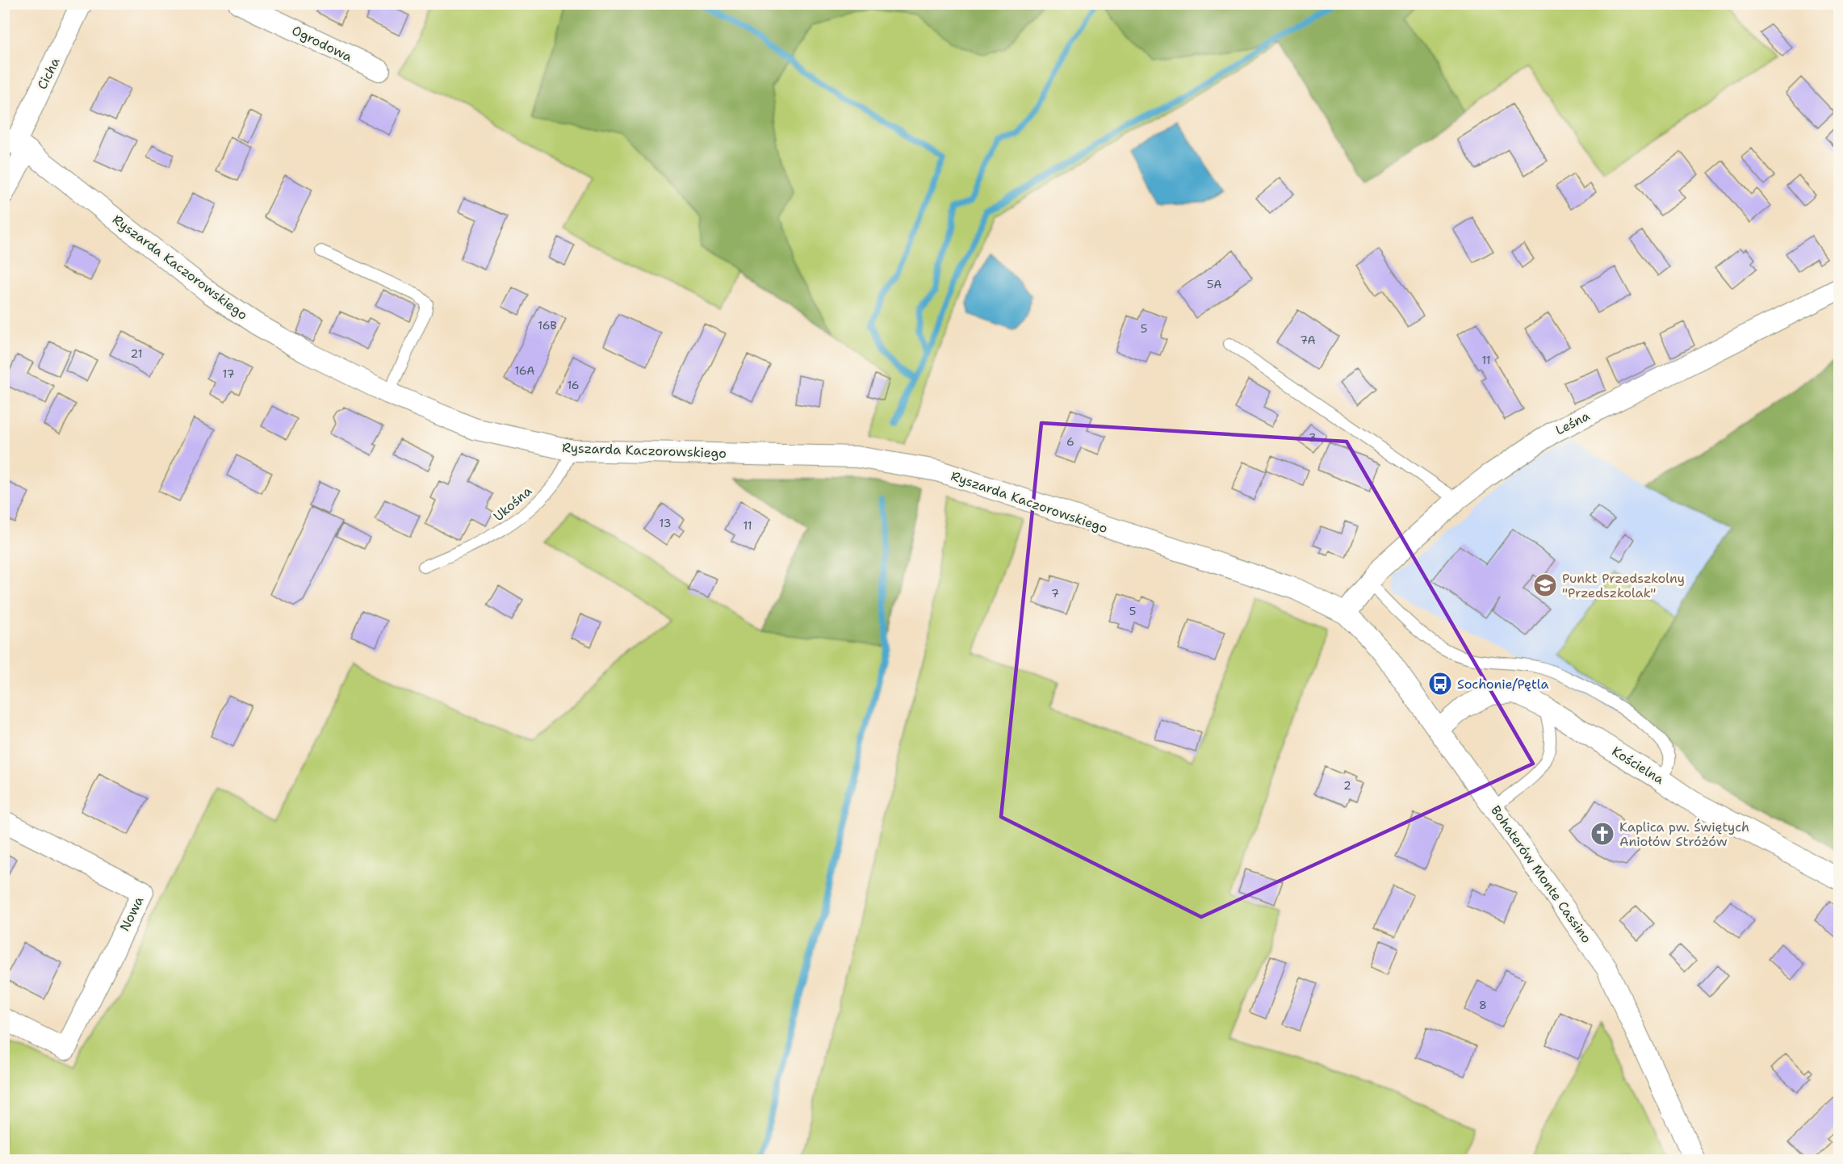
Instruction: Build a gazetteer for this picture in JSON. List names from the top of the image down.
{
  "streets": {
    "street": [
      "Ogrodowa",
      "Cicha",
      "Ryszarda Kaczorowskiego",
      "Leśna",
      "Kościelna",
      "Bohaterów Monte Cassino",
      "Nowa"
    ],
    "lane": ["Ukośna"]
  },
  "crossings": [
    ["Cicha", "Ryszarda Kaczorowskiego"],
    ["Ryszarda Kaczorowskiego", "Leśna"],
    ["Ryszarda Kaczorowskiego", "Ukośna"],
    ["Ryszarda Kaczorowskiego", "Bohaterów Monte Cassino"],
    ["Leśna", "Bohaterów Monte Cassino"],
    ["Kościelna", "Bohaterów Monte Cassino"]
  ],
  "places": {
    "school or university": ["Punkt Przedszkolny \"Przedszkolak\""],
    "bus stop": ["Sochonie/Pętla"],
    "church": ["Kaplica pw. Świętych Aniołów Stróżów"]
  },
  "house_numbers": [
    "5A",
    "16B",
    "5",
    "7A",
    "21",
    "11",
    "16A",
    "17",
    "16",
    "3",
    "6",
    "13",
    "11",
    "7",
    "5",
    "2",
    "8"
  ]
}
